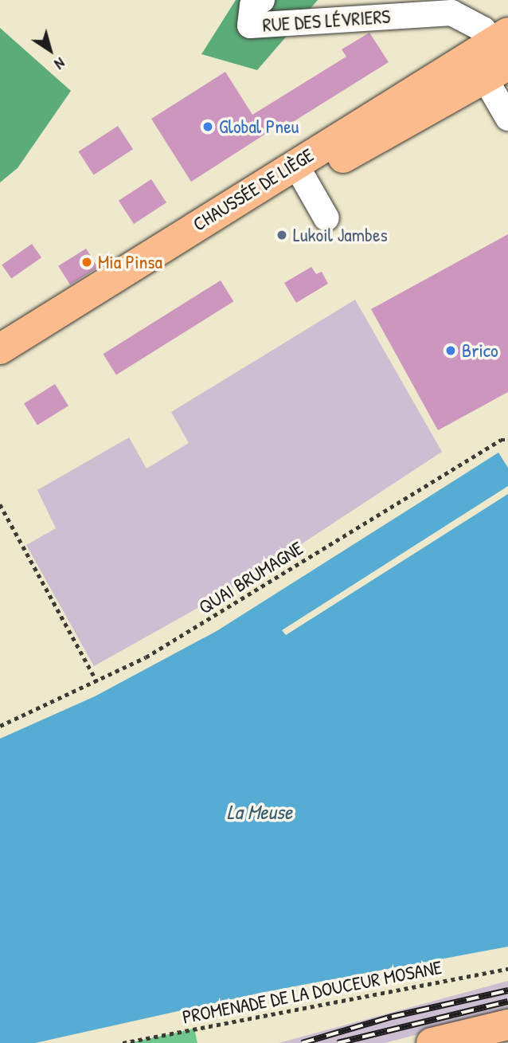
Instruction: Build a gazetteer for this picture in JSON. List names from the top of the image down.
{
  "streets": {
    "main road": ["CHAUSSÉE DE LIÈGE"],
    "street": ["RUE DES LÉVRIERS"],
    "path": ["QUAI BRUMAGNE", "PROMENADE DE LA DOUCEUR MOSANE"]
  },
  "crossings": [
    ["RUE DES LÉVRIERS", "CHAUSSÉE DE LIÈGE"]
  ],
  "water": ["La Meuse"],
  "places": [
    "Global Pneu",
    "Lukoil Jambes",
    "Mia Pinsa",
    "Brico"
  ],
  "north": "bottom right"
}
